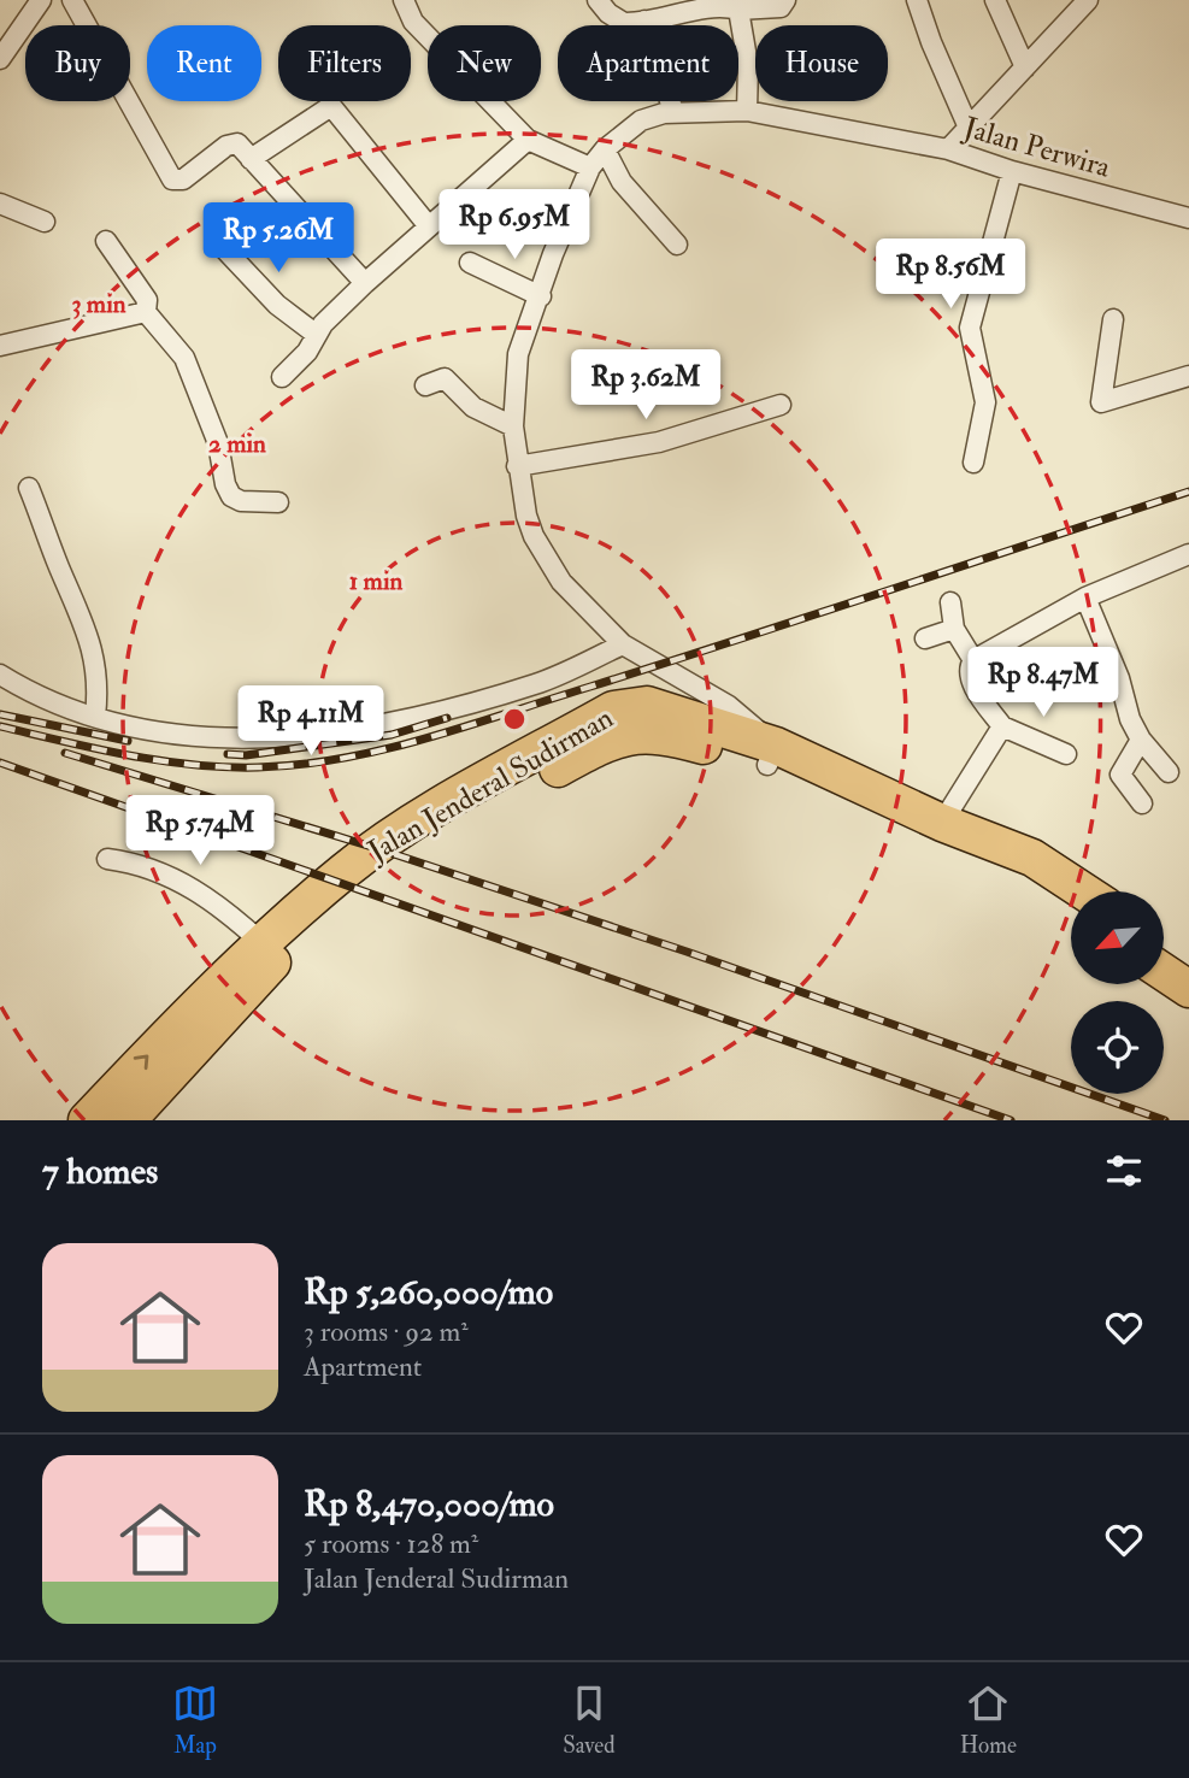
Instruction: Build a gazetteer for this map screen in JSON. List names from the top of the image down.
{
  "streets": {
    "highway": ["Jalan Jenderal Sudirman"],
    "street": ["Jalan Perwira"]
  },
  "crossings": [
    ["Jalan Perwira", "Jalan Jenderal Sudirman"]
  ],
  "north": "bottom left",
  "page": {
    "chip": [
      "Buy",
      "Rent",
      "Filters",
      "New",
      "Apartment",
      "House"
    ],
    "price": [
      "Rp 6.95M",
      "Rp 5.26M",
      "Rp 8.56M",
      "Rp 3.62M",
      "Rp 8.47M",
      "Rp 4.11M",
      "Rp 5.74M"
    ],
    "heading": "7 homes",
    "list": [
      {
        "name": "Rp 5,260,000/mo",
        "note": "3 rooms · 92 m² · Apartment"
      },
      {
        "name": "Rp 8,470,000/mo",
        "note": "5 rooms · 128 m² · Jalan Jenderal Sudirman"
      }
    ],
    "tabs": ["Map", "Saved", "Home"]
  },
  "rings": ["3 min", "2 min", "1 min"]
}
